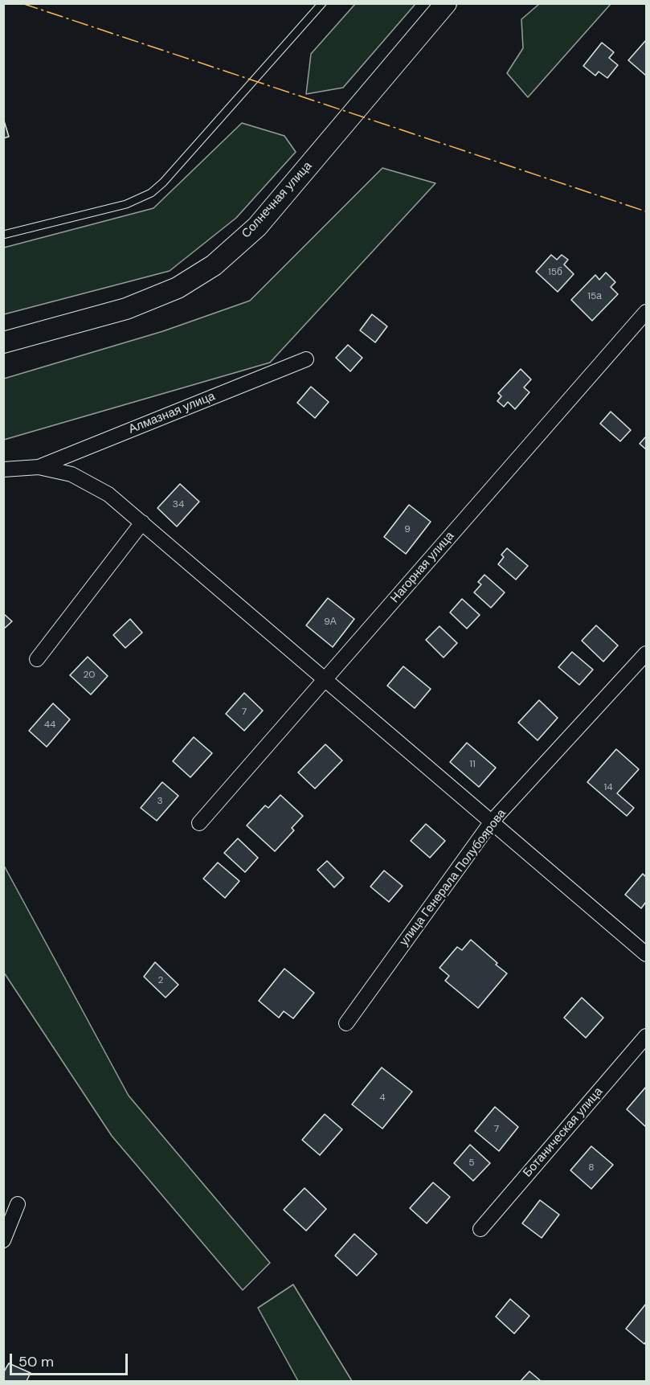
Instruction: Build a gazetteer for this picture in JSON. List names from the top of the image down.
{
  "streets": {
    "street": [
      "Солнечная улица",
      "Алмазная улица",
      "Нагорная улица",
      "улица Генерала Полубоярова",
      "Ботаническая улица"
    ]
  },
  "house_numbers": [
    "15б",
    "15а",
    "34",
    "9",
    "9А",
    "20",
    "7",
    "44",
    "11",
    "14",
    "3",
    "2",
    "4",
    "7",
    "5",
    "8"
  ],
  "scale_bar": "50 m"
}
